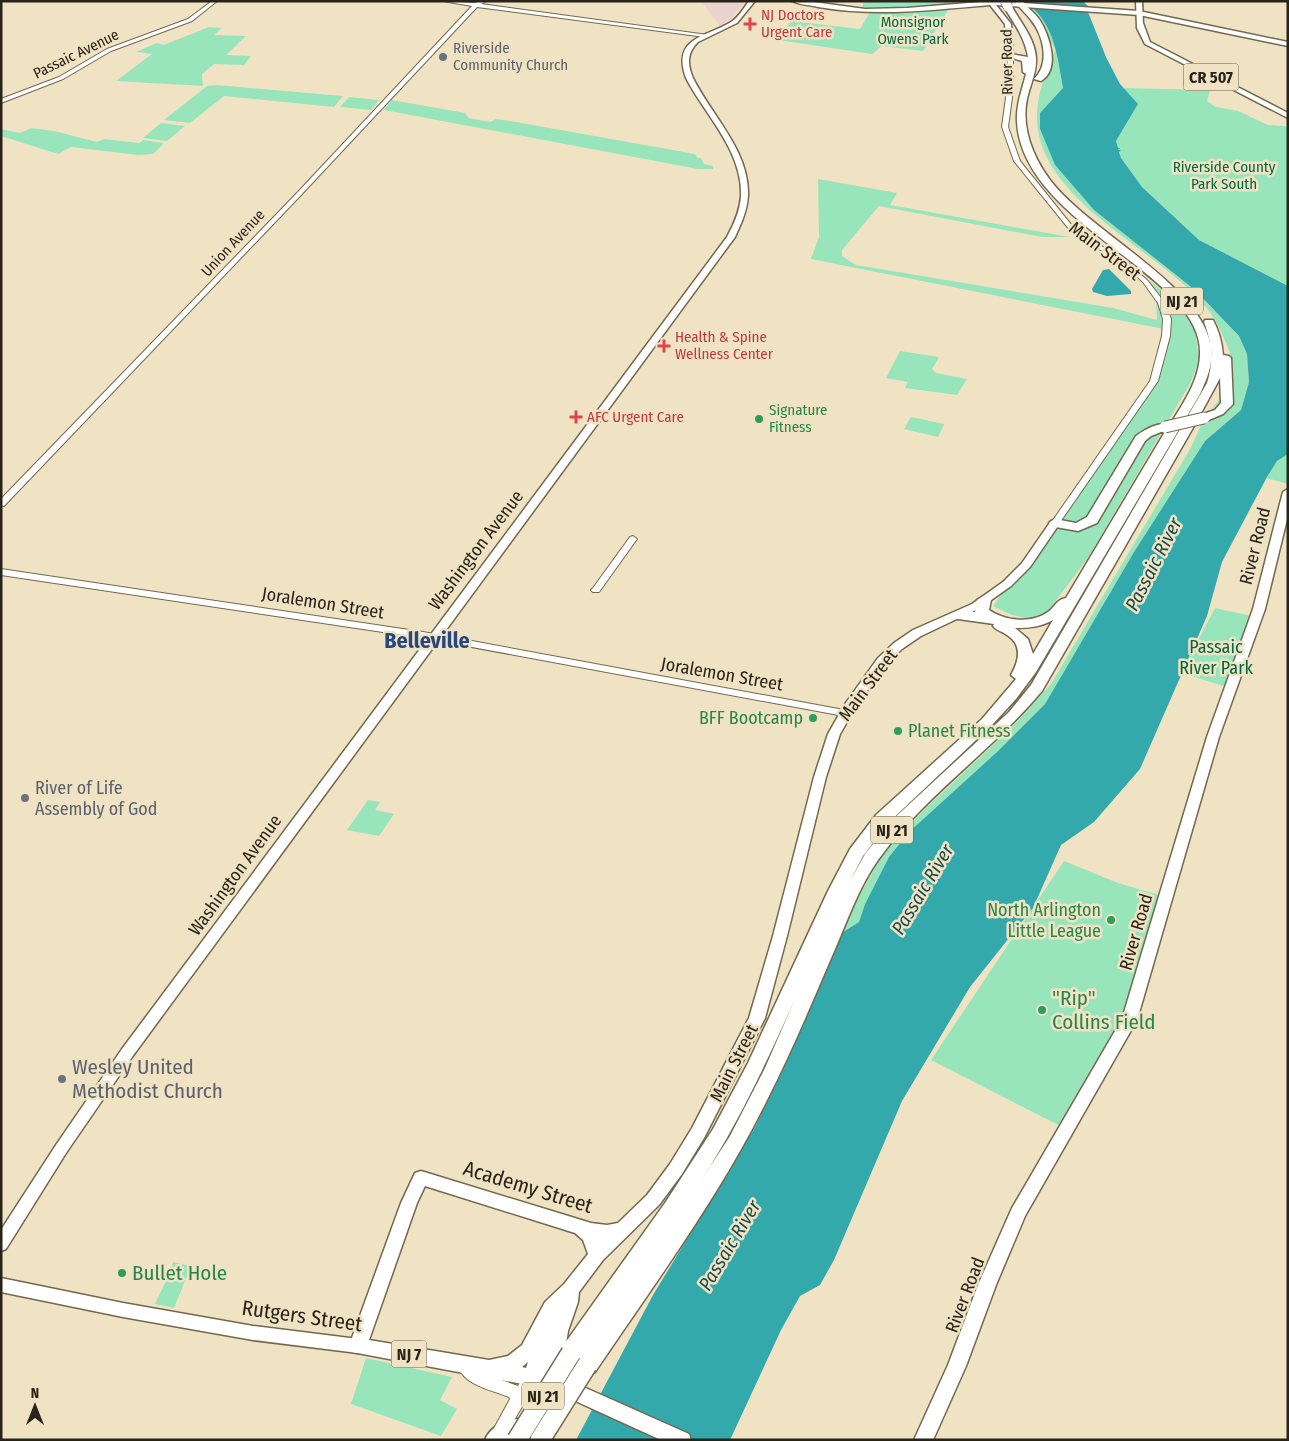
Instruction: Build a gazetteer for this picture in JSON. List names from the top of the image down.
{
  "streets": {
    "highway": ["NJ 21"],
    "main road": [
      "River Road",
      "CR 507",
      "Main Street",
      "Washington Avenue",
      "Academy Street",
      "Rutgers Street",
      "NJ 7"
    ],
    "street": ["Passaic Avenue", "Union Avenue", "Joralemon Street"]
  },
  "crossings": [
    ["River Road", "Main Street"],
    ["Main Street", "Joralemon Street"],
    ["Main Street", "Academy Street"],
    ["Main Street", "Rutgers Street"],
    ["Washington Avenue", "Joralemon Street"],
    ["Academy Street", "Rutgers Street"],
    ["Rutgers Street", "NJ 7"]
  ],
  "districts": ["Belleville"],
  "water": ["Passaic River"],
  "parks": ["Monsignor Owens Park", "Riverside County Park South", "Passaic River Park"],
  "places": {
    "health": ["NJ Doctors Urgent Care", "Health & Spine Wellness Center", "AFC Urgent Care"],
    "other": [
      "Riverside Community Church",
      "Signature Fitness",
      "BFF Bootcamp",
      "Planet Fitness",
      "River of Life Assembly of God",
      "North Arlington Little League",
      "\"Rip\" Collins Field",
      "Wesley United Methodist Church",
      "Bullet Hole"
    ]
  },
  "north": "top"
}
